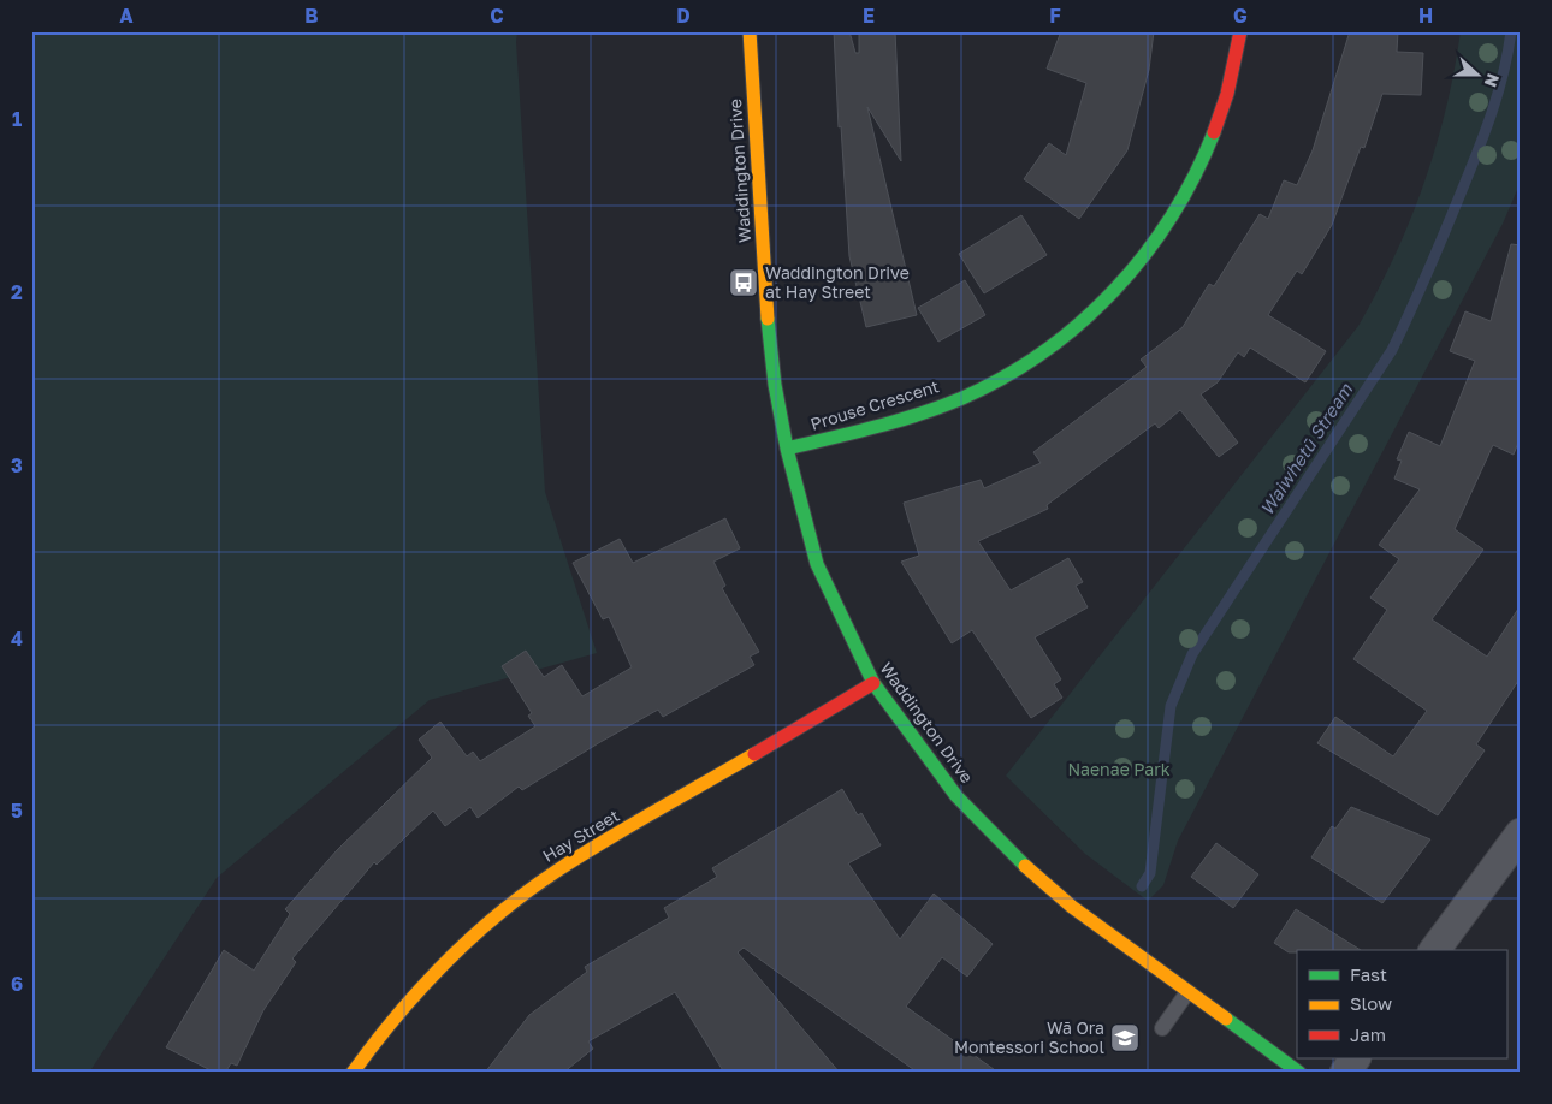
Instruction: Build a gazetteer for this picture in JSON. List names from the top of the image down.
{
  "streets": {
    "street": ["Waddington Drive", "Prouse Crescent", "Hay Street"]
  },
  "crossings": [
    ["Waddington Drive", "Prouse Crescent"],
    ["Waddington Drive", "Hay Street"]
  ],
  "water": ["Waiwhetū Stream"],
  "parks": ["Naenae Park"],
  "places": {
    "bus stop": ["Waddington Drive at Hay Street"],
    "school or university": ["Wā Ora Montessori School"]
  },
  "legend": ["Fast", "Slow", "Jam"],
  "north": "right",
  "grid": {
    "columns": [
      "A",
      "B",
      "C",
      "D",
      "E",
      "F",
      "G",
      "H"
    ],
    "rows": [
      "1",
      "2",
      "3",
      "4",
      "5",
      "6"
    ]
  }
}
